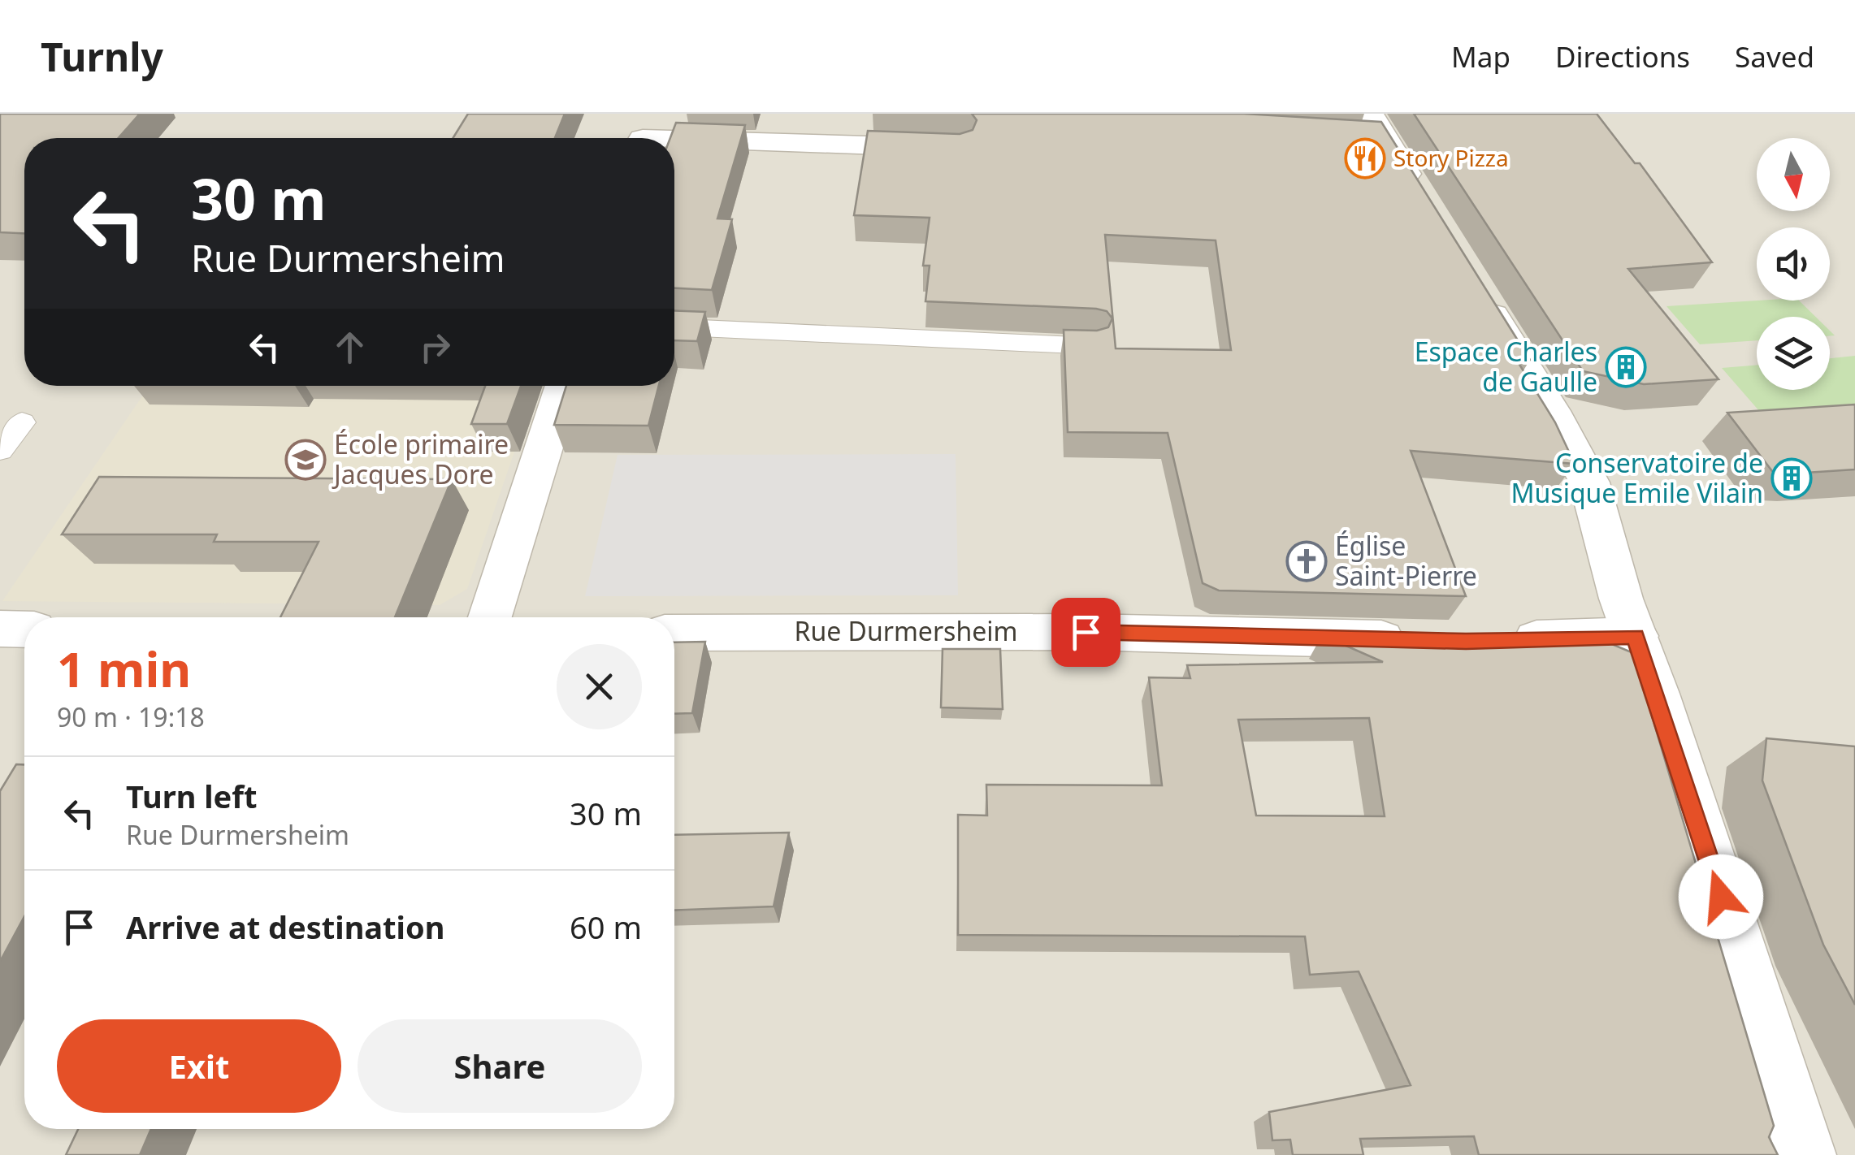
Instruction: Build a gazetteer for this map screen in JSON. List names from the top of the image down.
{
  "streets": {
    "street": ["Rue Durmersheim"]
  },
  "places": {
    "restaurant": ["Story Pizza"],
    "building": ["Espace Charles de Gaulle", "Conservatoire de Musique Emile Vilain"],
    "school or university": ["École primaire Jacques Dore"],
    "church": ["Église Saint-Pierre"]
  },
  "north": "bottom",
  "page": {
    "header": "Turnly",
    "nav": ["Map", "Directions", "Saved"],
    "turn": ["30 m", "Rue Durmersheim"],
    "heading": ["1 min", "90 m · 19:18"],
    "list": [
      {
        "name": "Turn left",
        "note": "Rue Durmersheim",
        "value": "30 m"
      },
      {
        "name": "Arrive at destination",
        "value": "60 m"
      }
    ],
    "buttons": ["Exit", "Share"]
  }
}
